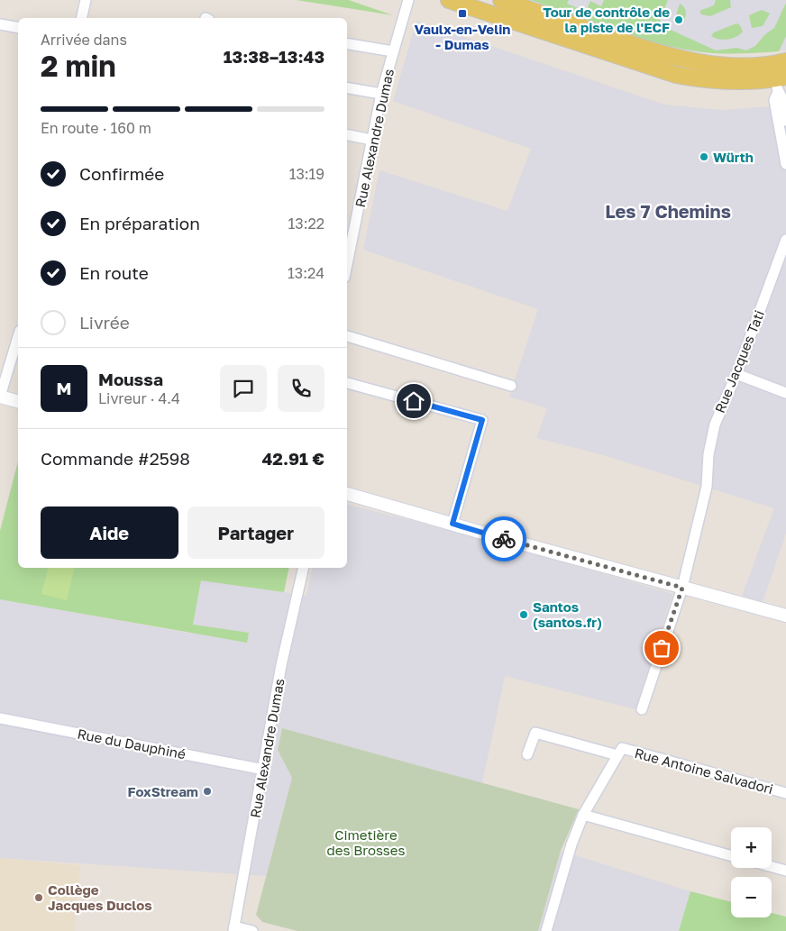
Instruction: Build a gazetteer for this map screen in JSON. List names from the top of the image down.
{
  "streets": {
    "street": [
      "Rue Alexandre Dumas",
      "Rue Jacques Tati",
      "Rue du Dauphiné",
      "Rue Antoine Salvadori"
    ]
  },
  "crossings": [
    ["Rue Alexandre Dumas", "Rue du Dauphiné"]
  ],
  "districts": ["Les 7 Chemins"],
  "parks": ["Cimetière des Brosses"],
  "places": {
    "transit": ["Vaulx-en-Velin - Dumas"],
    "other": [
      "Tour de contrôle de la piste de l'ECF",
      "Würth",
      "Santos (santos.fr)",
      "FoxStream",
      "Collège Jacques Duclos"
    ]
  },
  "page": {
    "heading": ["2 min", "Arrivée dans", "13:38–13:43"],
    "panel": [
      "Moussa",
      "Livreur · 4.4",
      "Commande #2598",
      "42.91 €"
    ],
    "bar": "En route · 160 m",
    "list": [
      ["Confirmée", "13:19"],
      ["En préparation", "13:22"],
      ["En route", "13:24"],
      "Livrée"
    ],
    "round": "M",
    "buttons": ["Aide", "Partager"],
    "map_buttons": ["+", "−"]
  }
}
